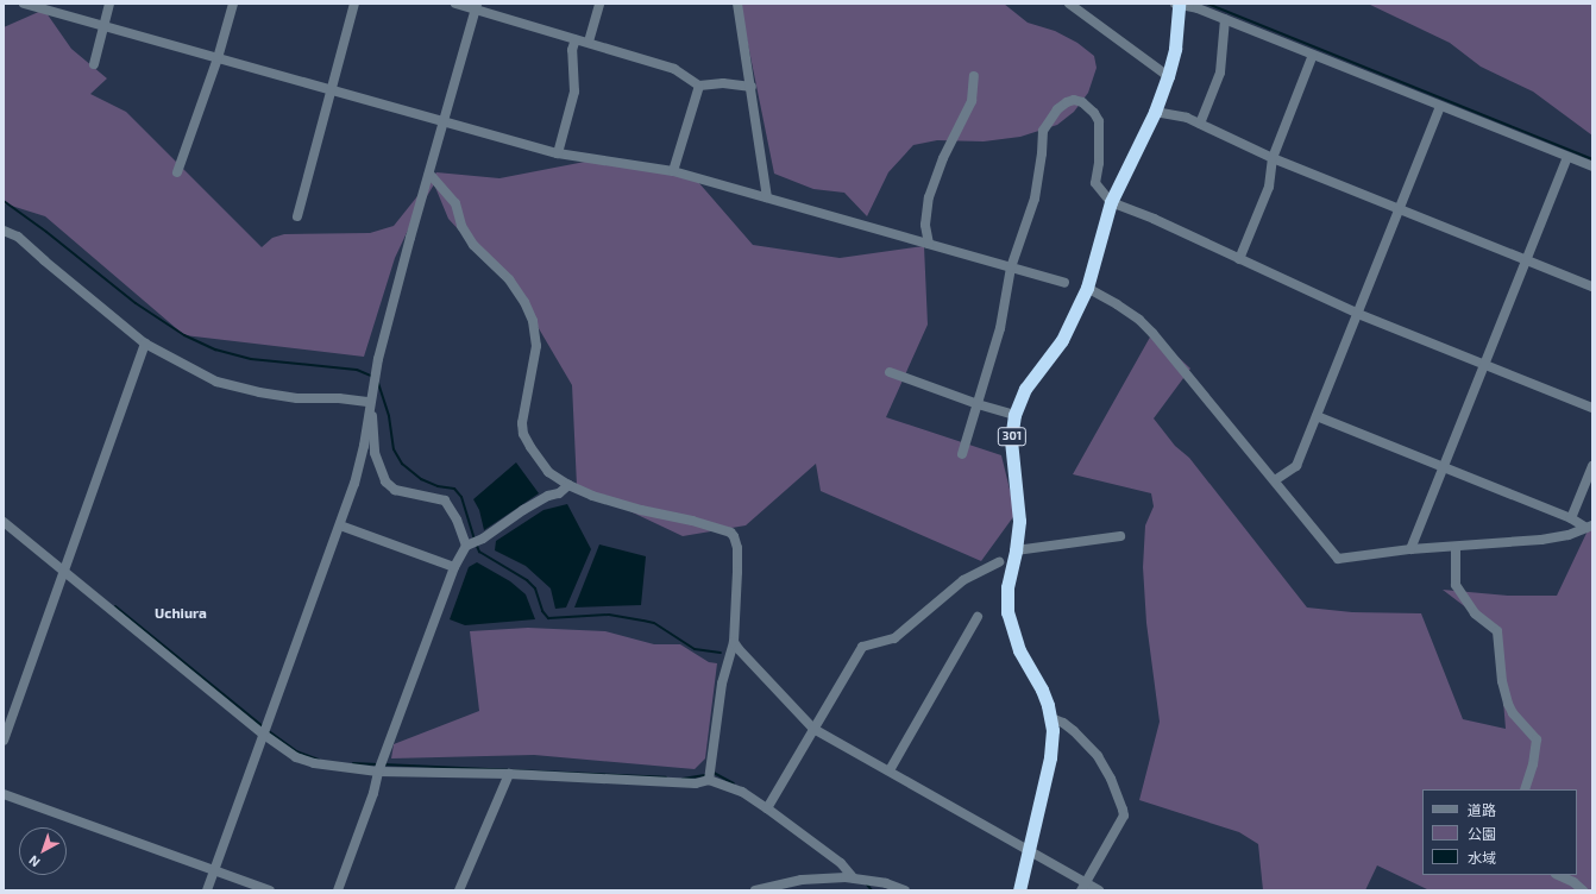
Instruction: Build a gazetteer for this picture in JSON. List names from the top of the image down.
{
  "streets": {
    "highway": ["301"]
  },
  "districts": ["Uchiura"],
  "legend": ["道路", "公園", "水域"],
  "north": "bottom left"
}
